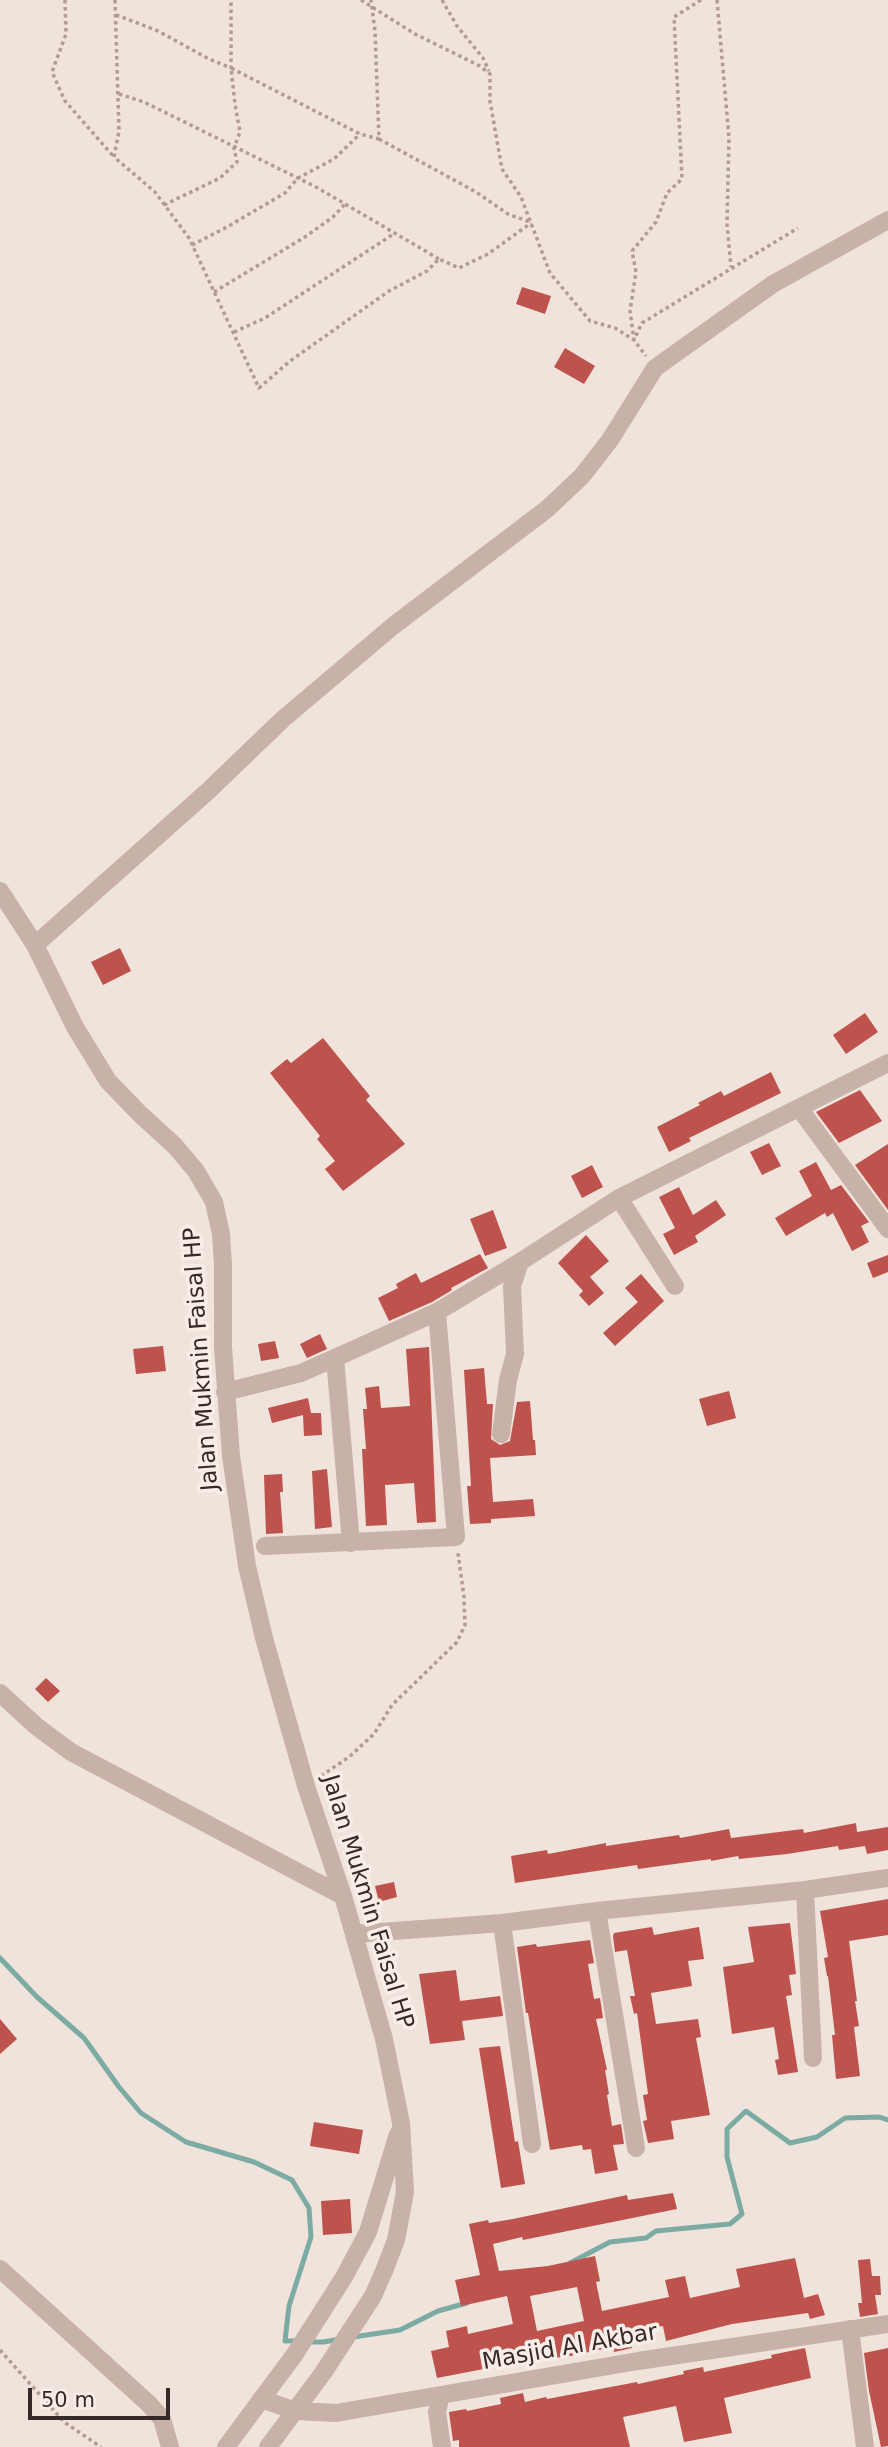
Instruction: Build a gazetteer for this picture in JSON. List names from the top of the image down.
{
  "streets": {
    "street": ["Jalan Mukmin Faisal HP", "Masjid Al Akbar"]
  },
  "crossings": [
    ["Jalan Mukmin Faisal HP", "Masjid Al Akbar"]
  ],
  "scale_bar": "50 m"
}
